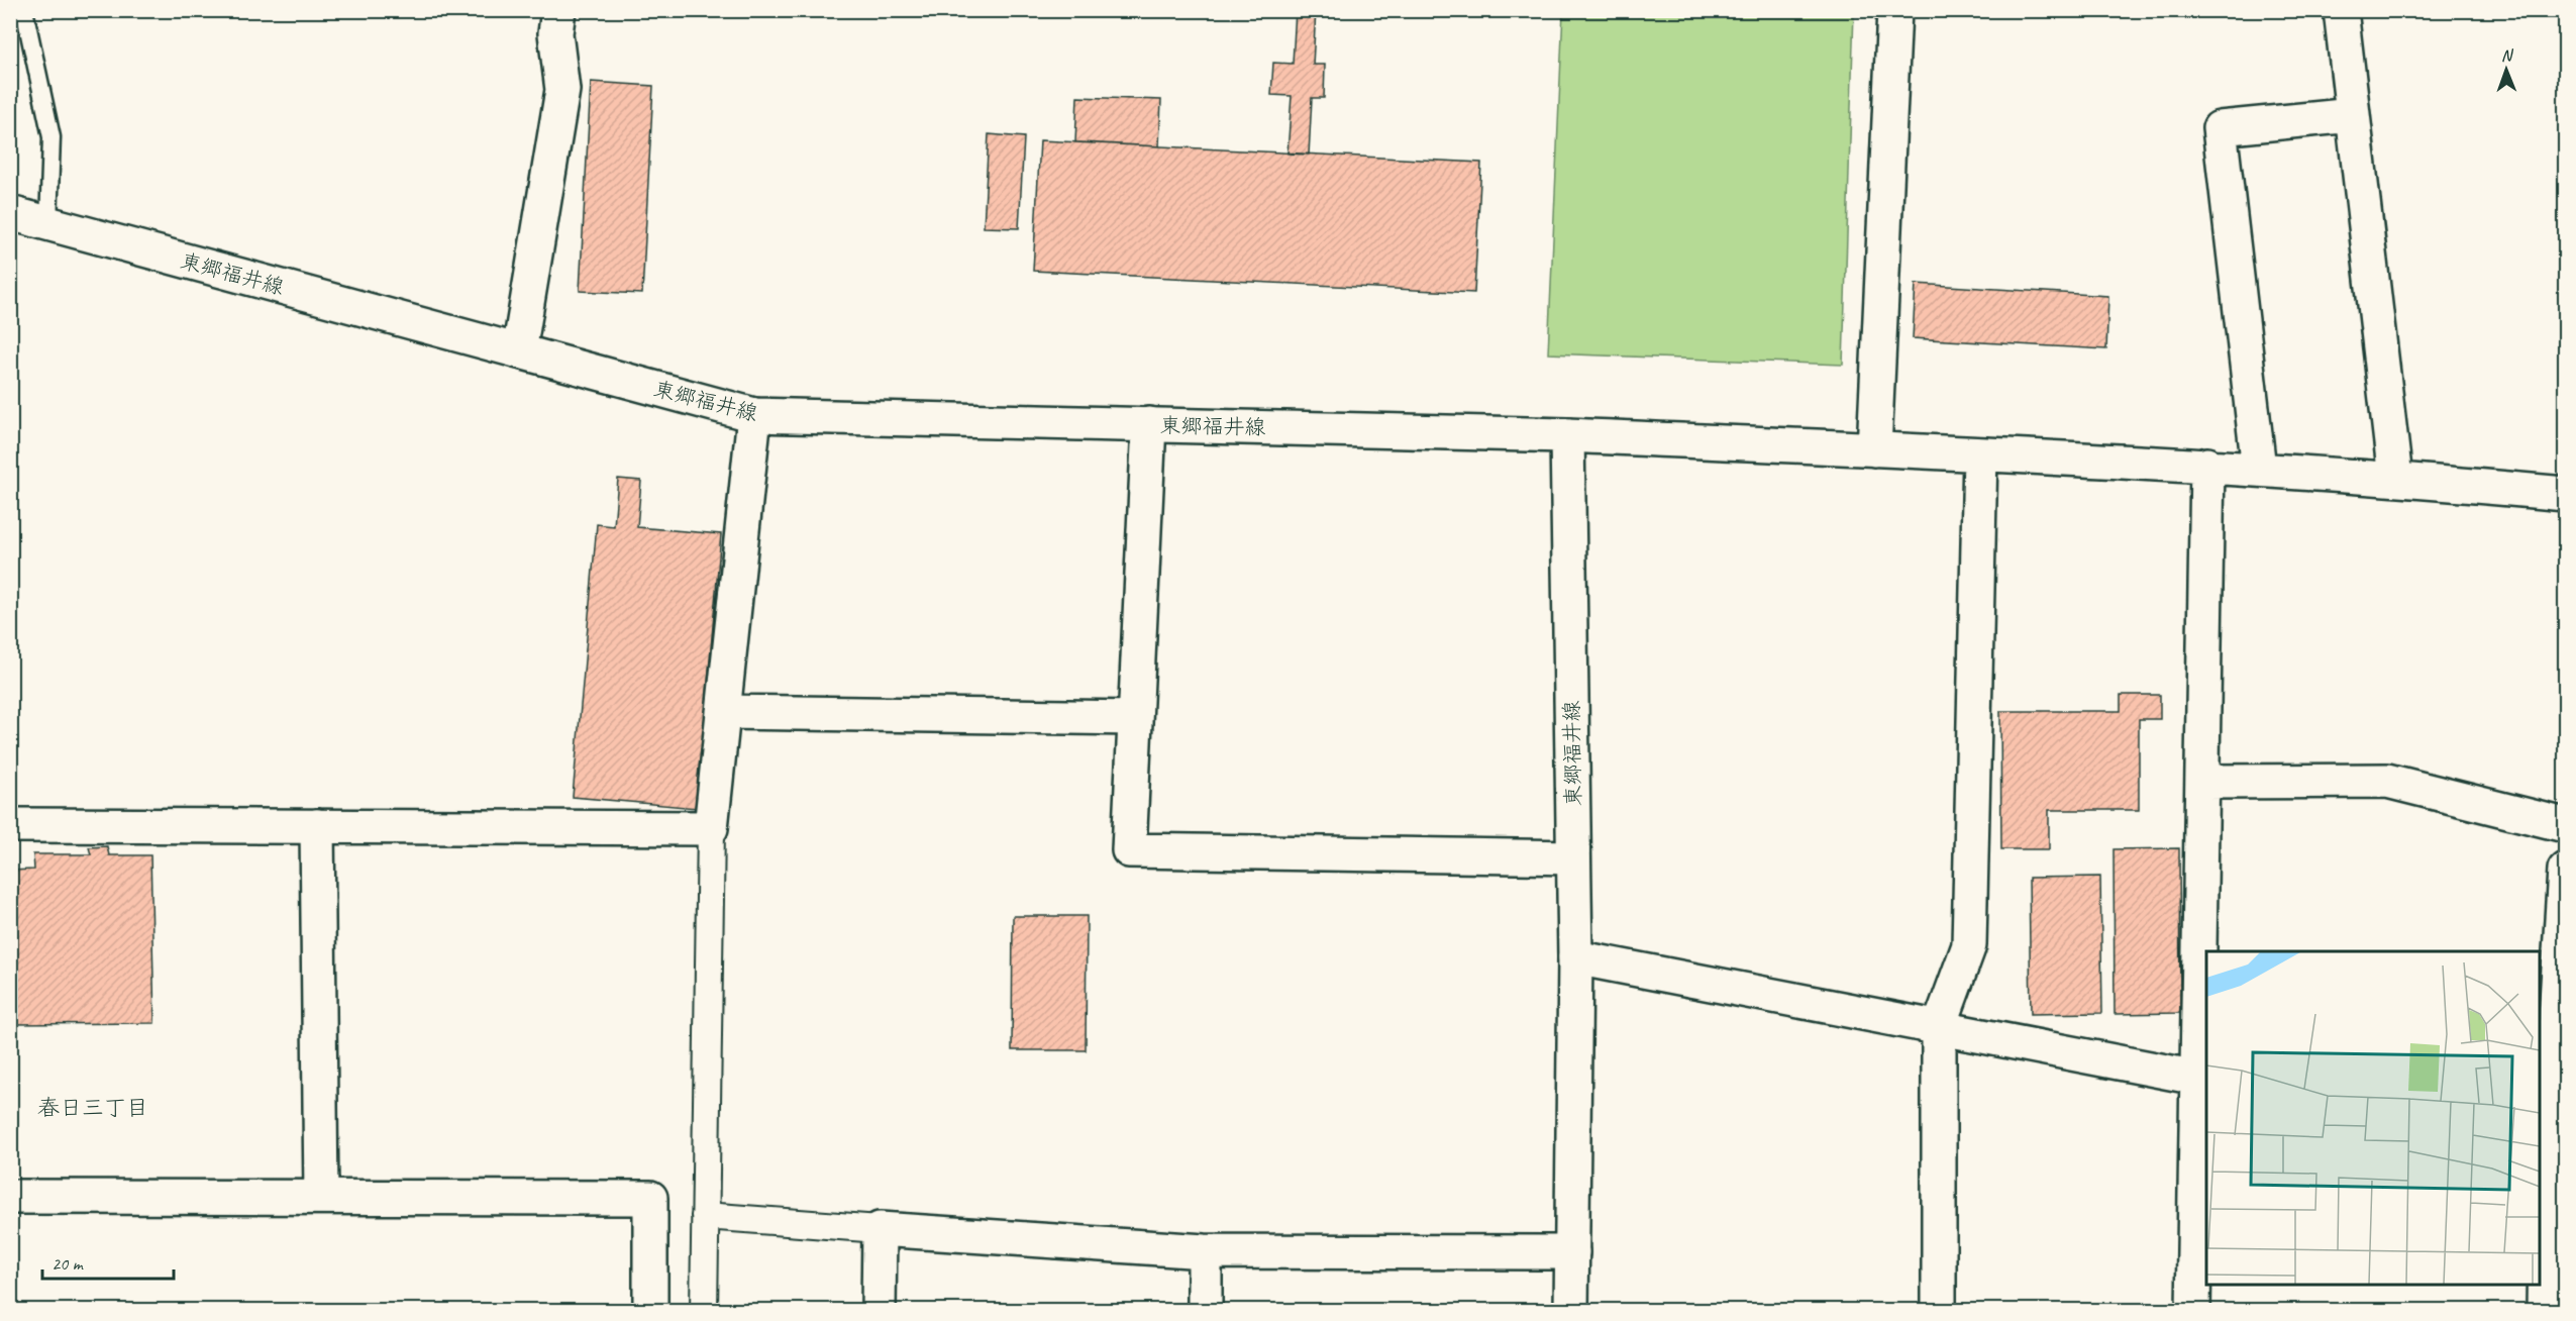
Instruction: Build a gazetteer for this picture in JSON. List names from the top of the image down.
{
  "streets": {
    "street": ["東郷福井線"]
  },
  "districts": ["春日三丁目"],
  "scale_bar": "20 m",
  "north": "top"
}
